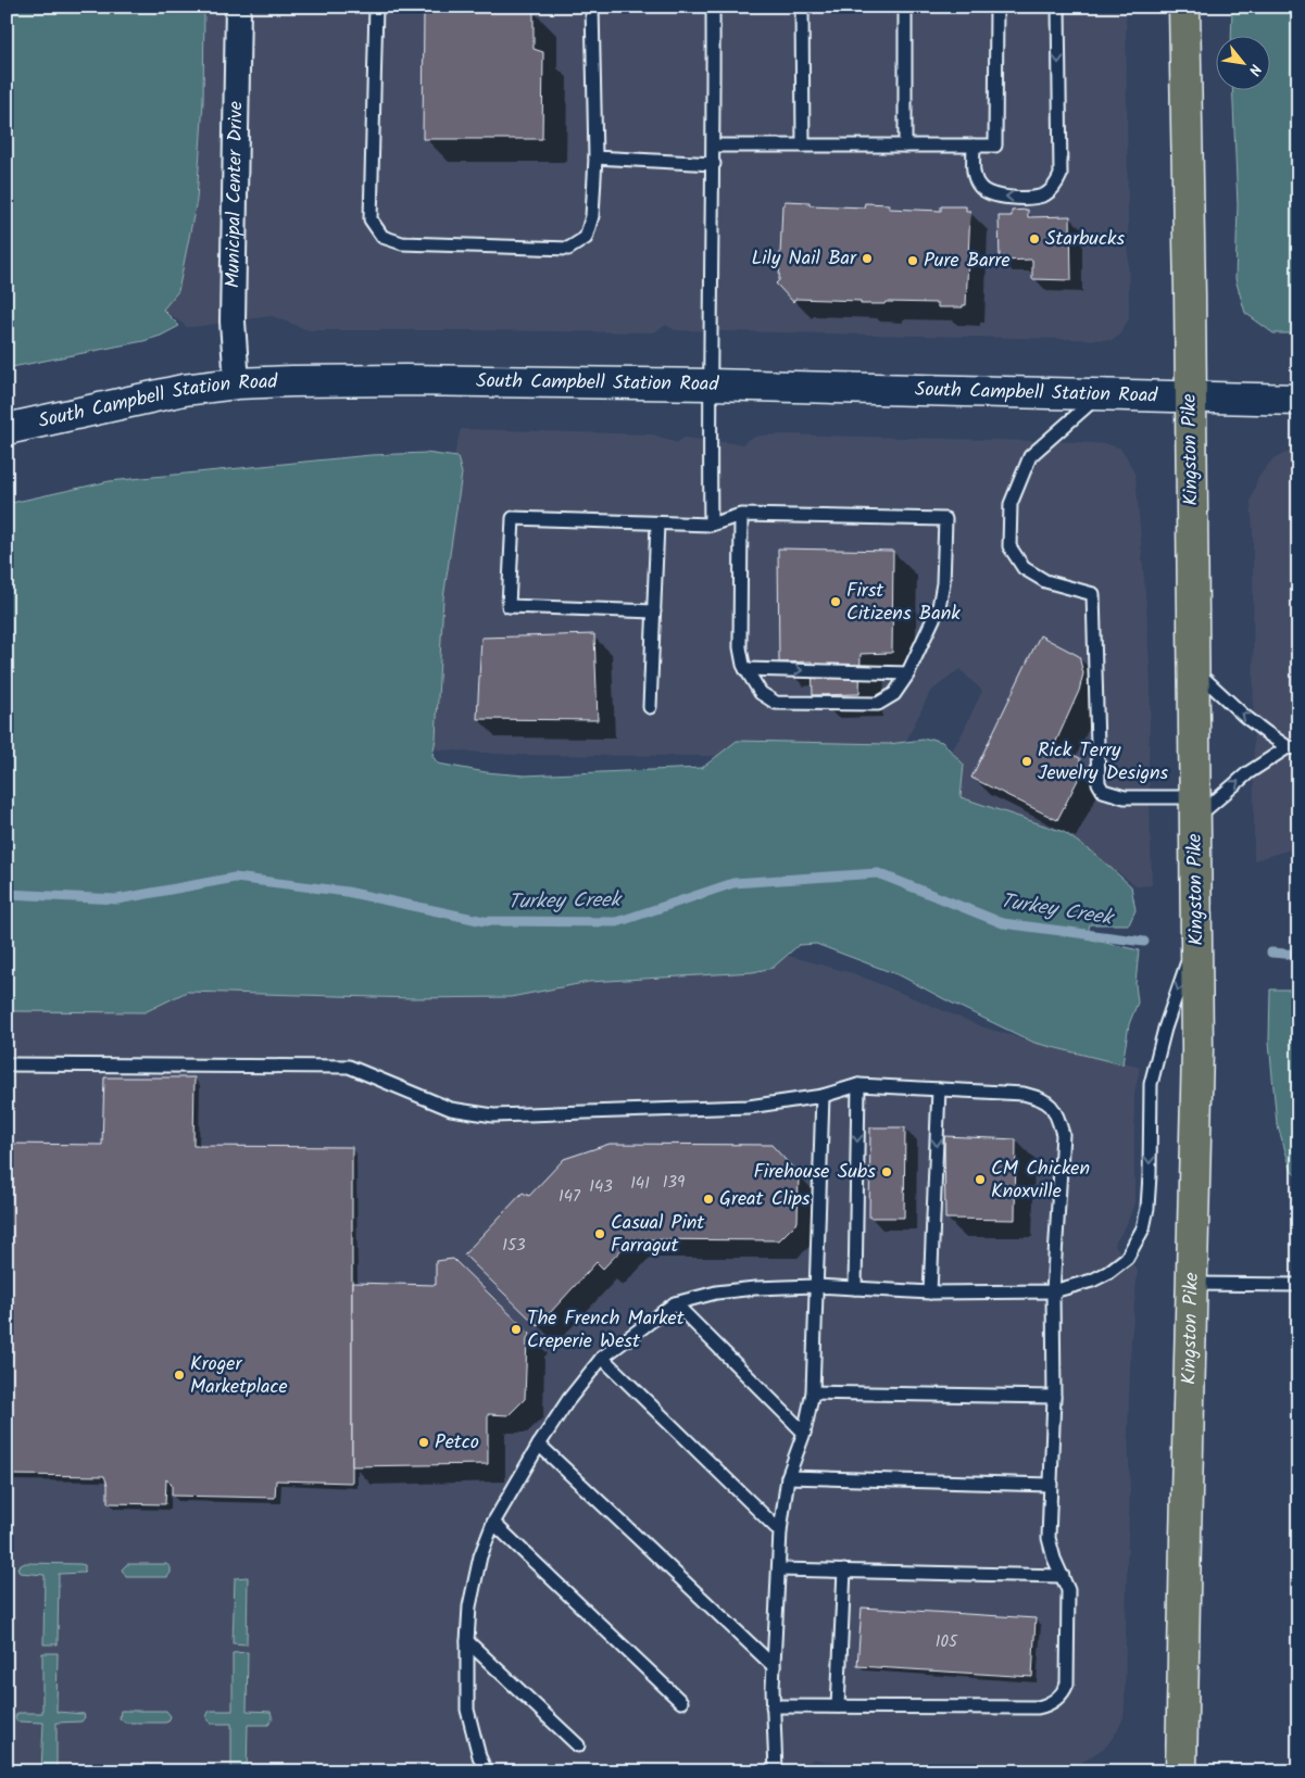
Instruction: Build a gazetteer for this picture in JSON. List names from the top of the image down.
{
  "streets": {
    "main road": ["South Campbell Station Road", "Kingston Pike"],
    "street": ["Municipal Center Drive"]
  },
  "crossings": [
    ["Municipal Center Drive", "South Campbell Station Road"],
    ["South Campbell Station Road", "Kingston Pike"]
  ],
  "water": ["Turkey Creek"],
  "places": [
    "Starbucks",
    "Lily Nail Bar",
    "Pure Barre",
    "First Citizens Bank",
    "Rick Terry Jewelry Designs",
    "Firehouse Subs",
    "CM Chicken Knoxville",
    "Great Clips",
    "Casual Pint Farragut",
    "The French Market Creperie West",
    "Kroger Marketplace",
    "Petco"
  ],
  "house_numbers": [
    "139",
    "141",
    "143",
    "147",
    "153",
    "105"
  ],
  "north": "bottom right"
}
